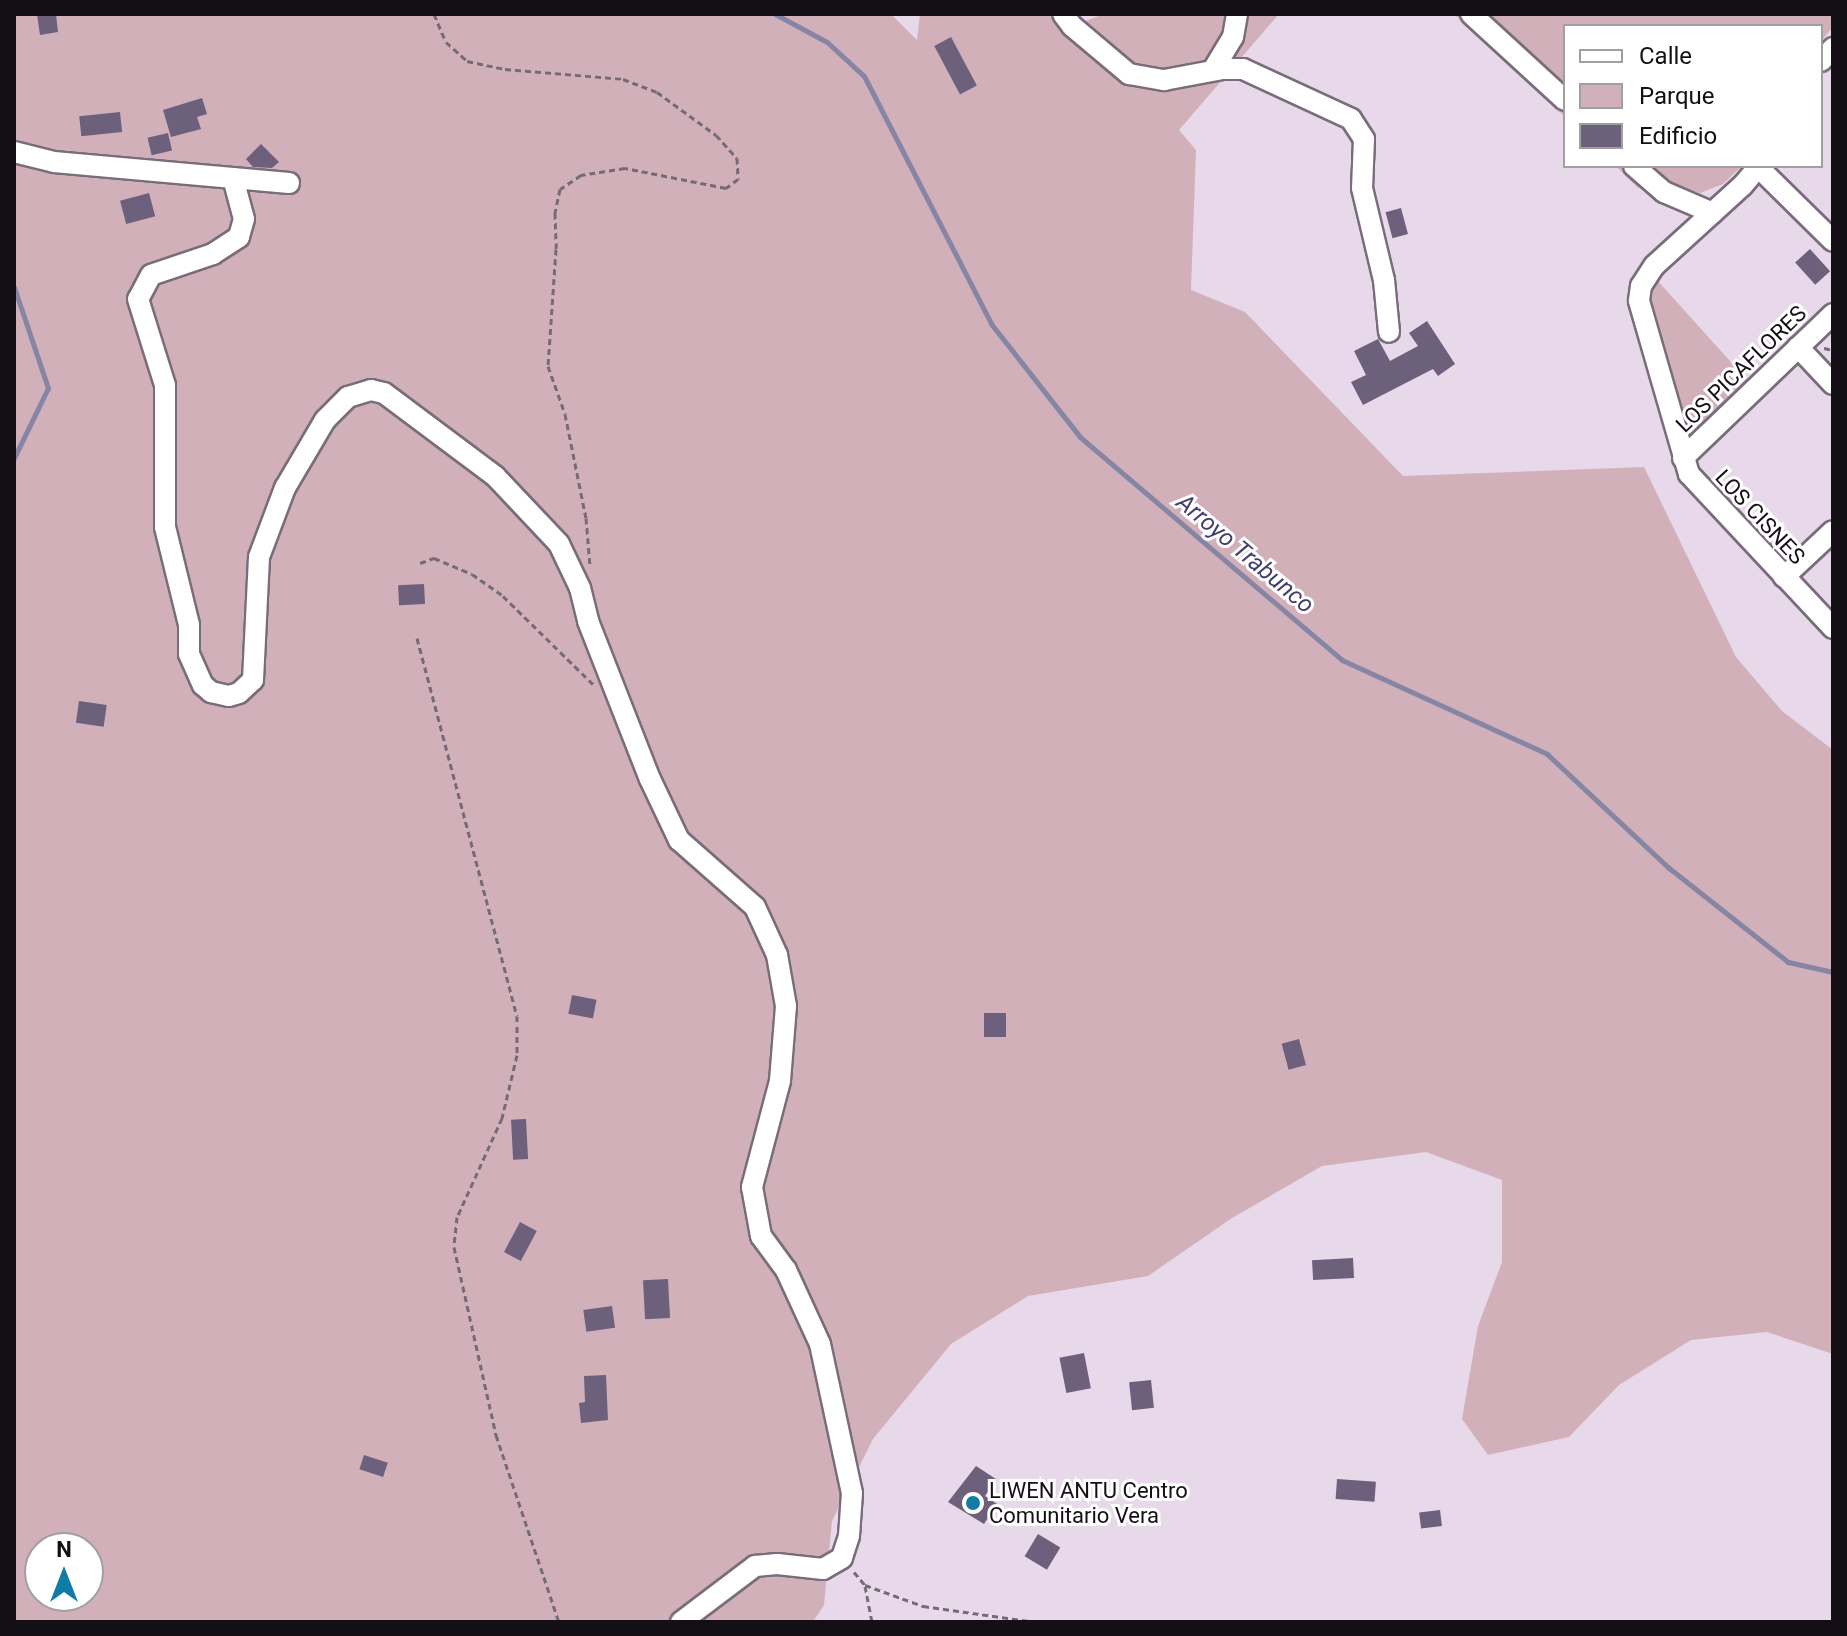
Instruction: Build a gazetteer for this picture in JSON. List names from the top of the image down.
{
  "streets": {
    "street": ["LOS PICAFLORES", "LOS CISNES"]
  },
  "crossings": [
    ["LOS PICAFLORES", "LOS CISNES"]
  ],
  "water": ["Arroyo Trabunco"],
  "places": ["LIWEN ANTU Centro Comunitario Vera"],
  "legend": ["Calle", "Parque", "Edificio"],
  "north": "top"
}
